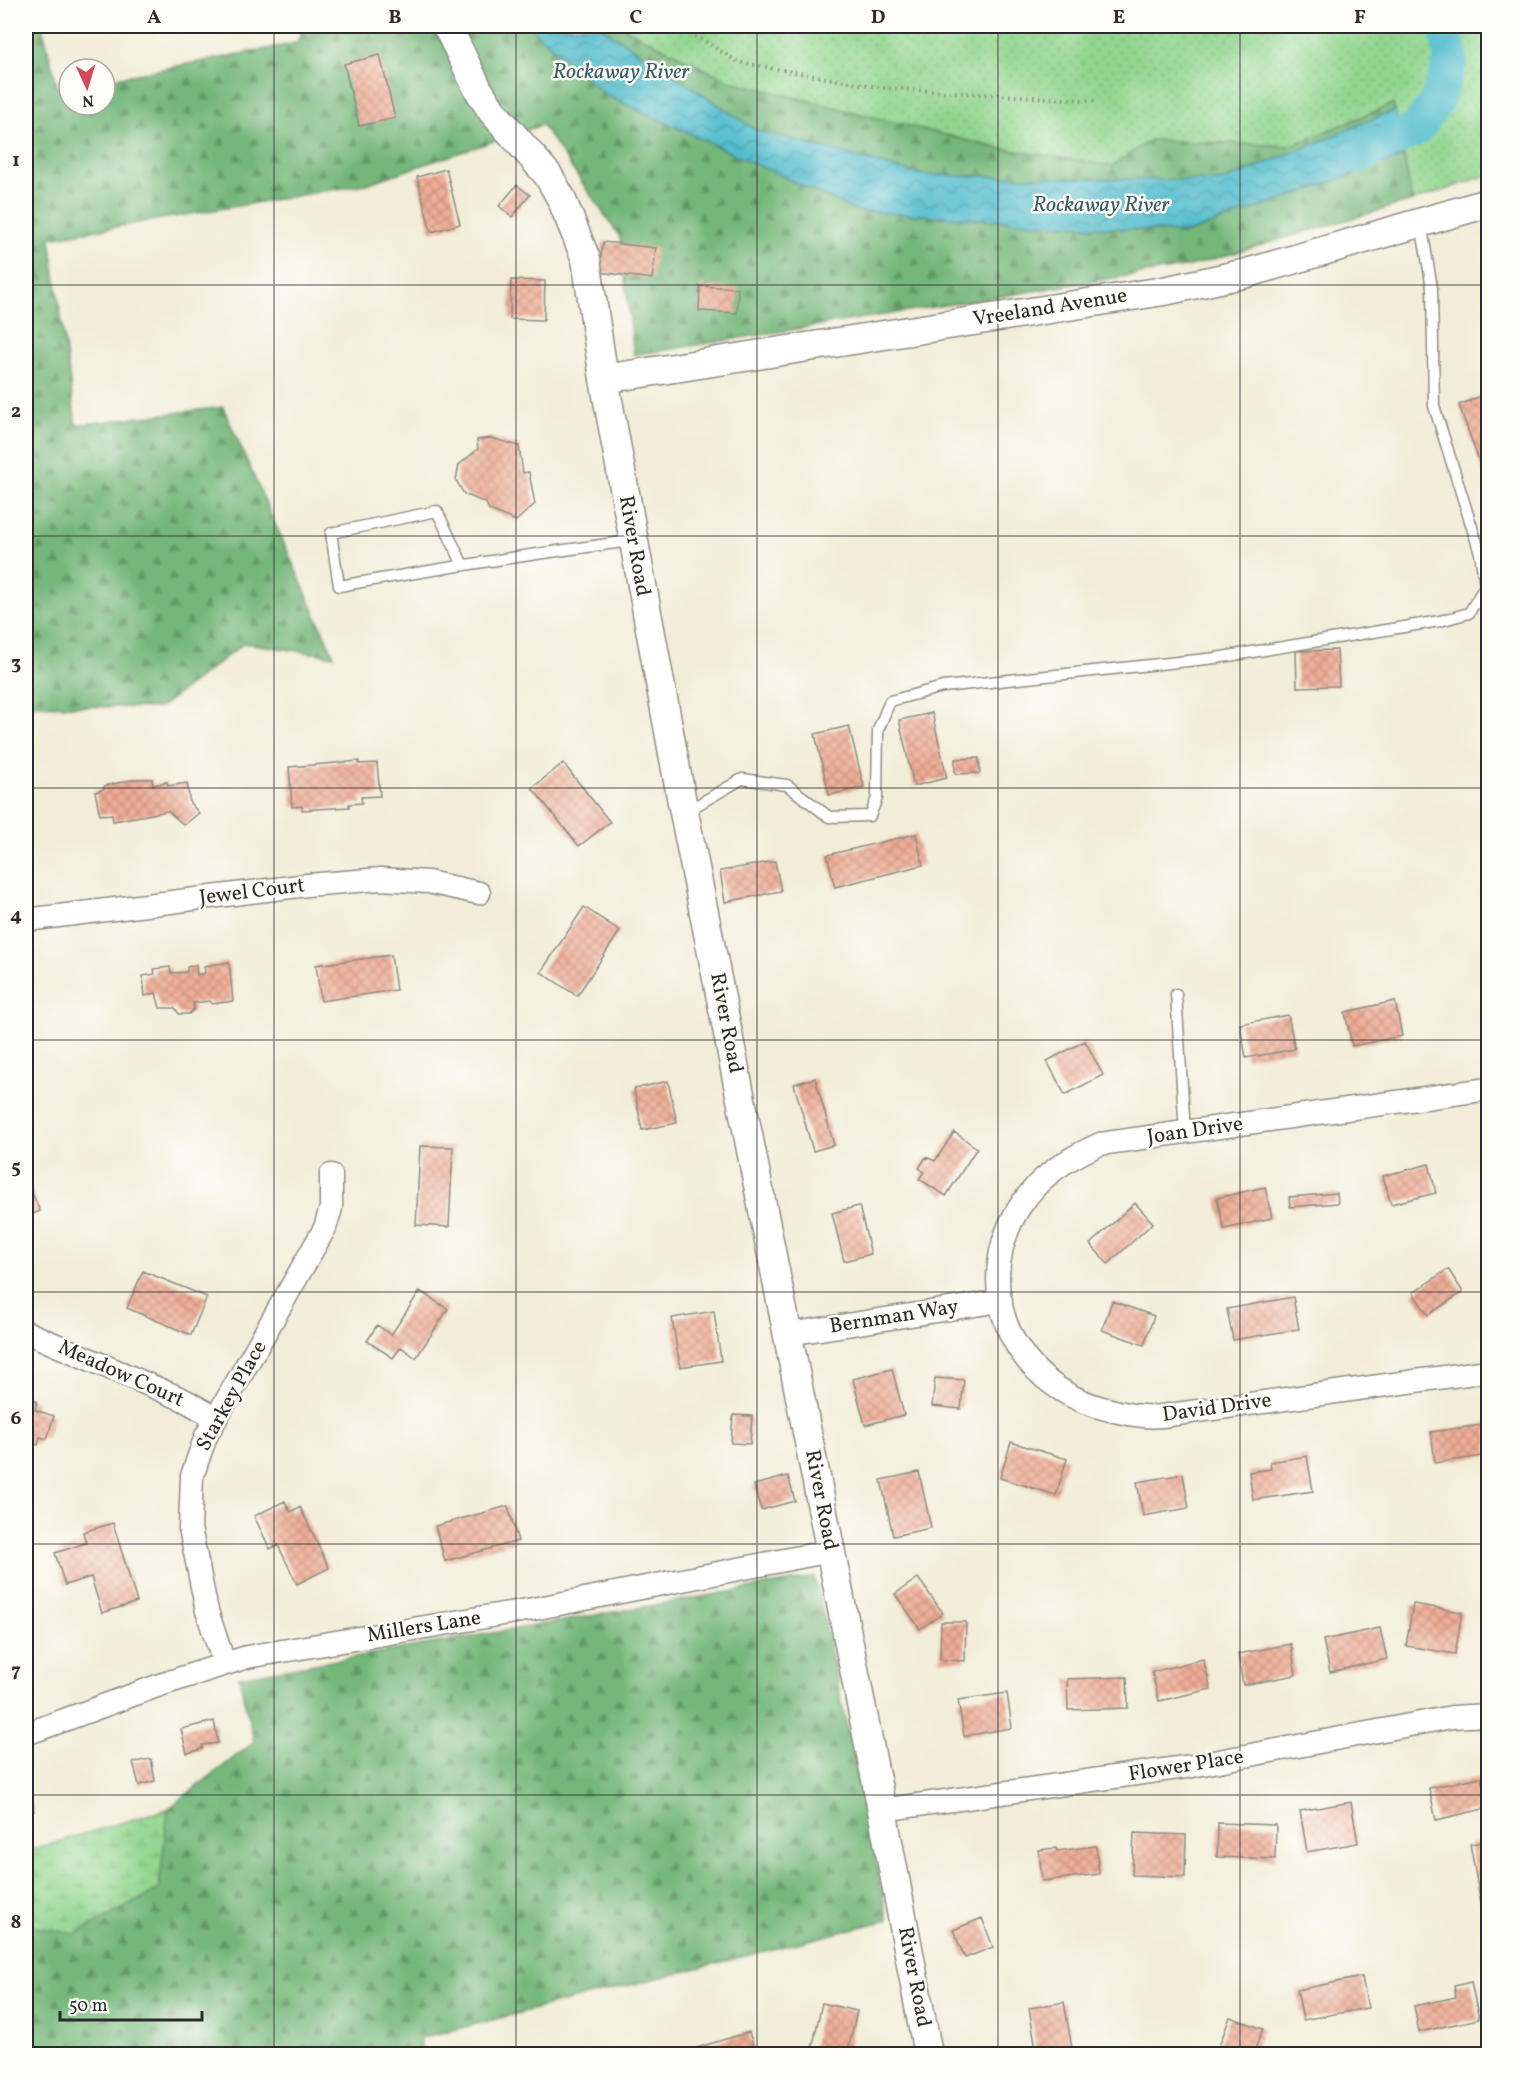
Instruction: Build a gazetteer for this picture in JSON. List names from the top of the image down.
{
  "streets": {
    "street": [
      "Vreeland Avenue",
      "River Road",
      "Jewel Court",
      "Joan Drive",
      "Bernman Way",
      "Meadow Court",
      "Starkey Place",
      "David Drive",
      "Millers Lane",
      "Flower Place"
    ]
  },
  "crossings": [
    ["Vreeland Avenue", "River Road"],
    ["River Road", "Bernman Way"],
    ["River Road", "Millers Lane"],
    ["River Road", "Flower Place"],
    ["Joan Drive", "Bernman Way"],
    ["Joan Drive", "David Drive"],
    ["Bernman Way", "David Drive"],
    ["Meadow Court", "Starkey Place"],
    ["Starkey Place", "Millers Lane"]
  ],
  "water": ["Rockaway River"],
  "scale_bar": "50 m",
  "north": "bottom",
  "grid": {
    "columns": [
      "A",
      "B",
      "C",
      "D",
      "E",
      "F"
    ],
    "rows": [
      "1",
      "2",
      "3",
      "4",
      "5",
      "6",
      "7",
      "8"
    ]
  }
}
